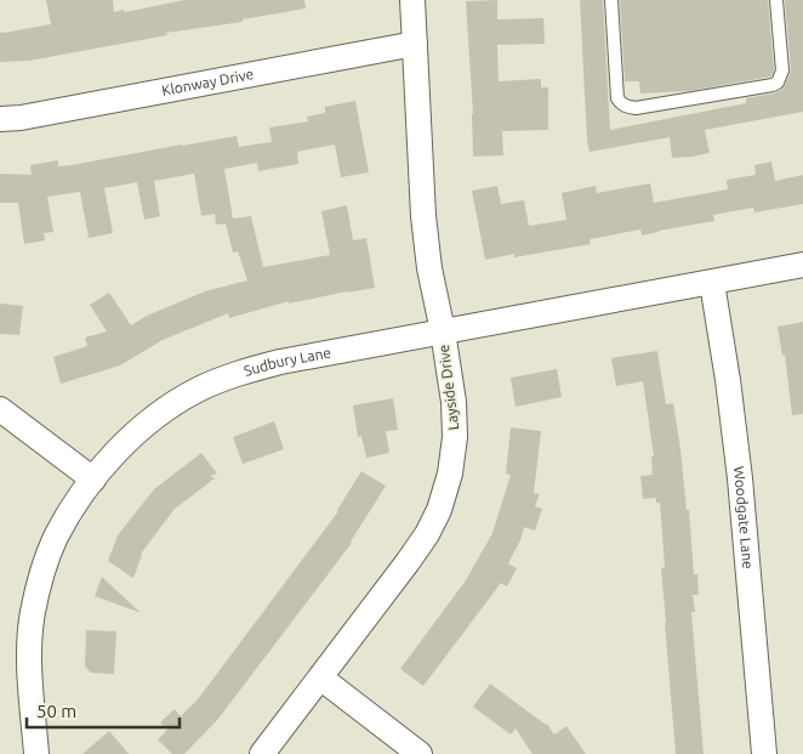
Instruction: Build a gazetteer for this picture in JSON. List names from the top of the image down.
{
  "streets": {
    "street": [
      "Klonway Drive",
      "Sudbury Lane",
      "Layside Drive",
      "Woodgate Lane"
    ]
  },
  "crossings": [
    ["Klonway Drive", "Layside Drive"],
    ["Sudbury Lane", "Layside Drive"],
    ["Sudbury Lane", "Woodgate Lane"]
  ],
  "scale_bar": "50 m"
}
